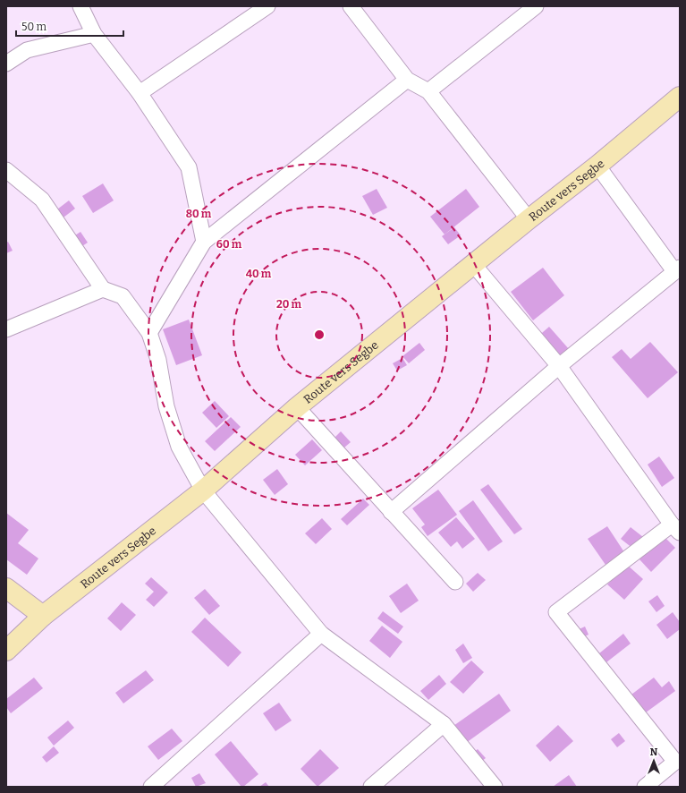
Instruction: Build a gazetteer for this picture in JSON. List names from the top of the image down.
{
  "streets": {
    "main road": ["Route vers Segbe"]
  },
  "scale_bar": "50 m",
  "north": "top",
  "rings": [
    "80 m",
    "60 m",
    "40 m",
    "20 m"
  ]
}
